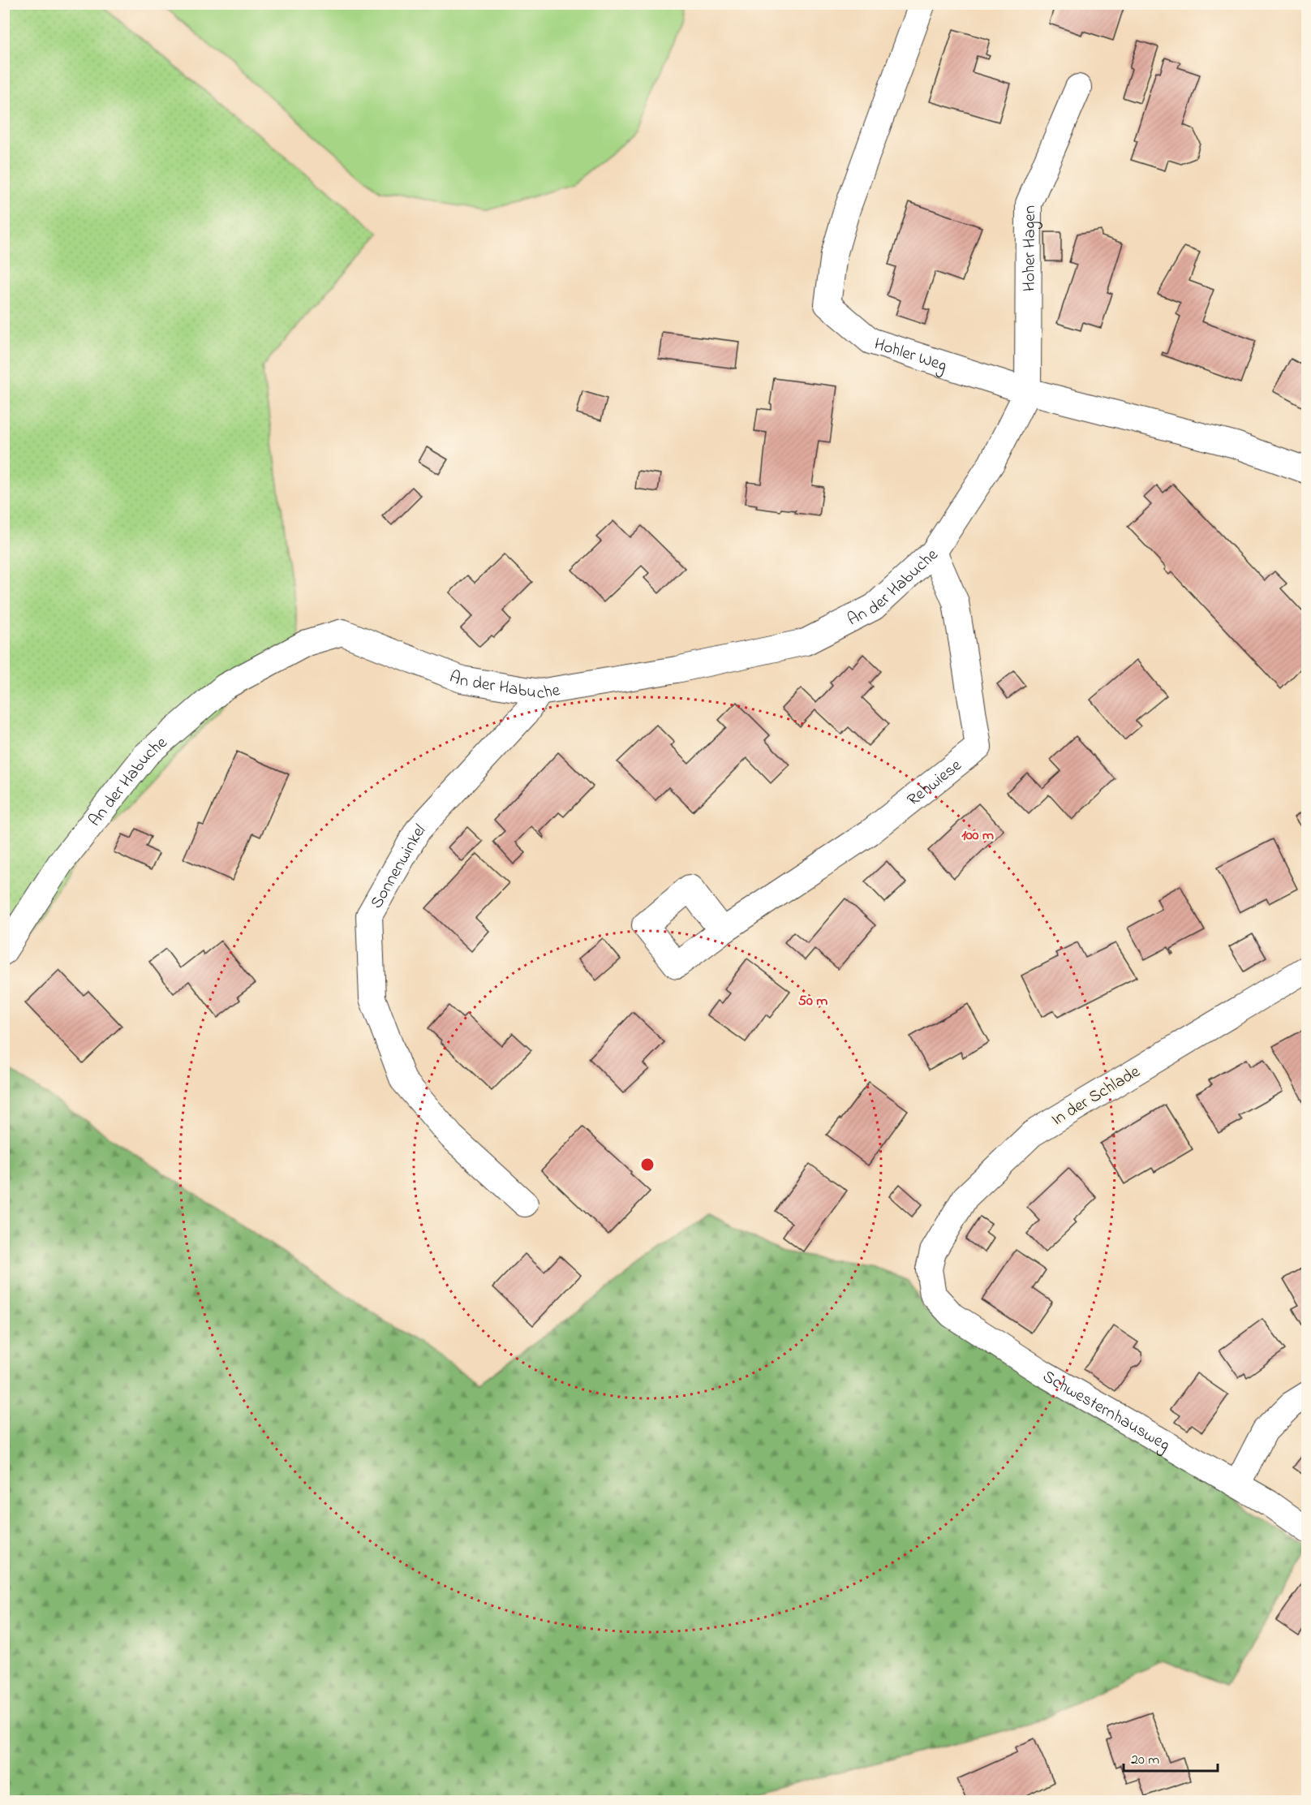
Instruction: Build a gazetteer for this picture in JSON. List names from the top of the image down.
{
  "streets": {
    "street": [
      "Hoher Hagen",
      "Hohler Weg",
      "An der Habuche",
      "Rehwiese",
      "Sonnenwinkel",
      "In der Schlade",
      "Schwesternhausweg"
    ]
  },
  "crossings": [
    ["Hoher Hagen", "Hohler Weg"],
    ["Hoher Hagen", "An der Habuche"],
    ["Hohler Weg", "An der Habuche"],
    ["An der Habuche", "Rehwiese"],
    ["An der Habuche", "Sonnenwinkel"],
    ["In der Schlade", "Schwesternhausweg"]
  ],
  "scale_bar": "20 m",
  "rings": ["100 m", "50 m"]
}
